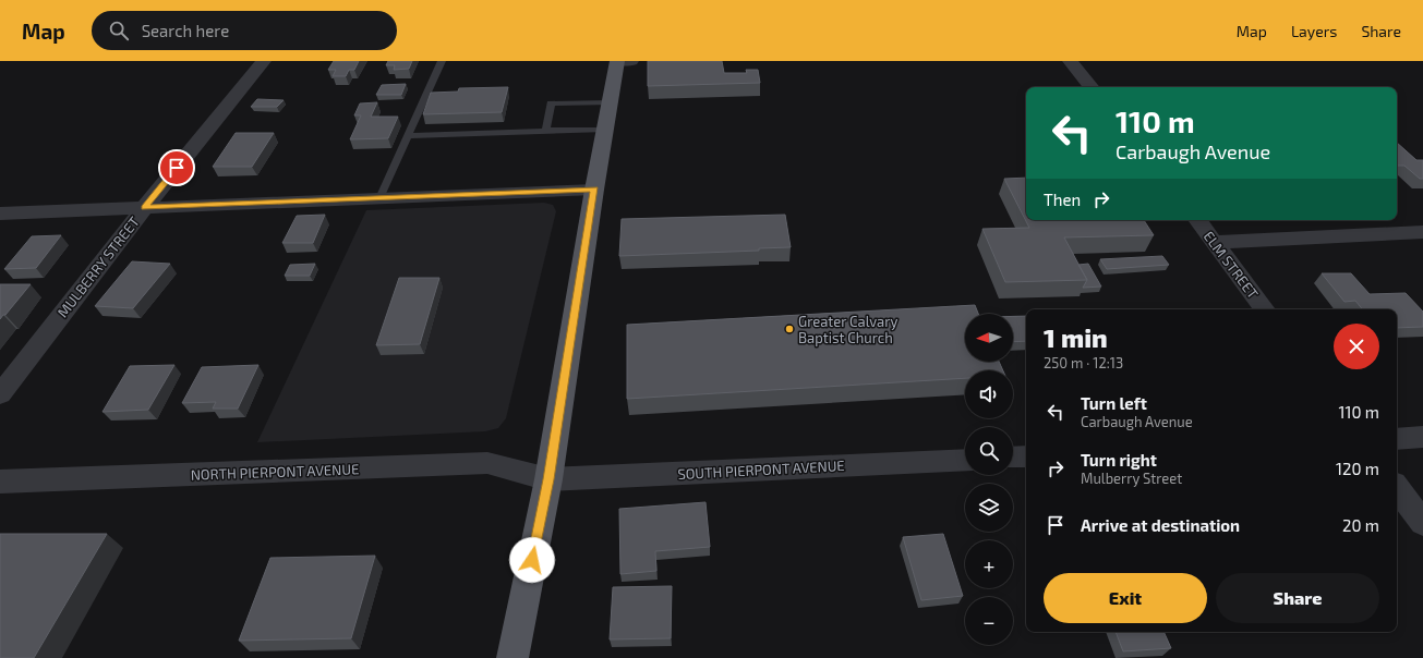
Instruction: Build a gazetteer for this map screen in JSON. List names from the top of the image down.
{
  "streets": {
    "street": [
      "ELM STREET",
      "MULBERRY STREET",
      "SOUTH PIERPONT AVENUE",
      "NORTH PIERPONT AVENUE"
    ]
  },
  "crossings": [
    ["SOUTH PIERPONT AVENUE", "NORTH PIERPONT AVENUE"]
  ],
  "places": ["Greater Calvary Baptist Church"],
  "north": "left",
  "page": {
    "header": "Map",
    "search": "Search here",
    "nav": ["Map", "Layers", "Share"],
    "turn": ["110 m", "Carbaugh Avenue"],
    "then": "Then",
    "heading": ["1 min", "250 m · 12:13"],
    "map_buttons": ["+", "−"],
    "list": [
      {
        "name": "Turn left",
        "note": "Carbaugh Avenue",
        "value": "110 m"
      },
      {
        "name": "Turn right",
        "note": "Mulberry Street",
        "value": "120 m"
      },
      {
        "name": "Arrive at destination",
        "value": "20 m"
      }
    ],
    "buttons": ["Exit", "Share"]
  }
}
